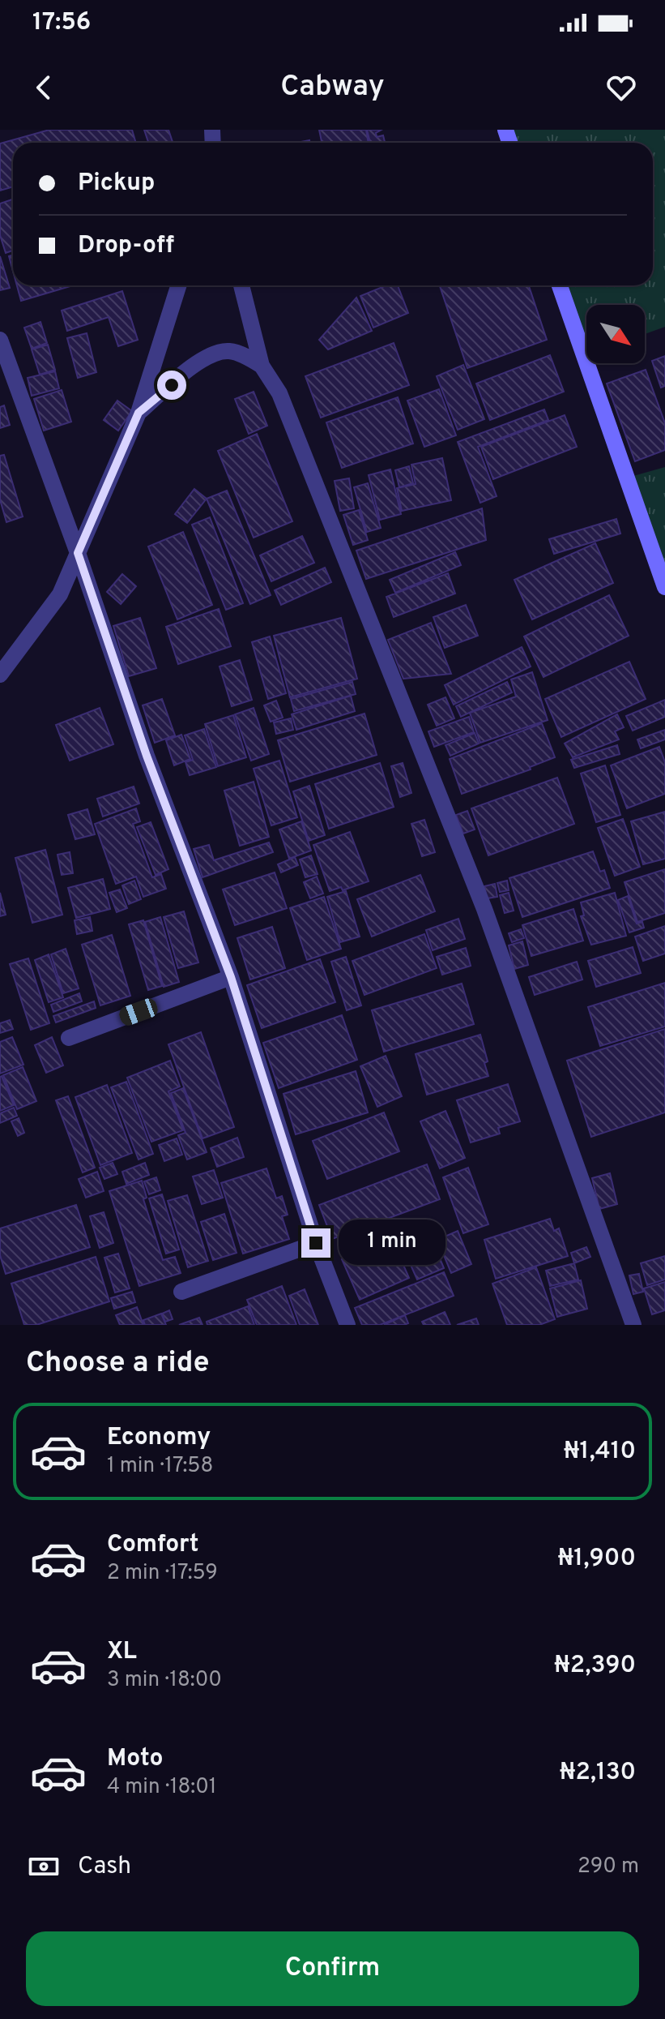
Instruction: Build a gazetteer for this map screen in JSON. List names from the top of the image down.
{
  "north": "bottom right",
  "page": {
    "status": "17:56",
    "header": "Cabway",
    "banner": ["Pickup", "Drop-off"],
    "bubble": "1 min",
    "heading": "Choose a ride",
    "list": [
      {
        "name": "Economy",
        "note": "1 min · 17:58",
        "value": "₦1,410"
      },
      {
        "name": "Comfort",
        "note": "2 min · 17:59",
        "value": "₦1,900"
      },
      {
        "name": "XL",
        "note": "3 min · 18:00",
        "value": "₦2,390"
      },
      {
        "name": "Moto",
        "note": "4 min · 18:01",
        "value": "₦2,130"
      }
    ],
    "pay": ["Cash", "290 m"],
    "buttons": "Confirm"
  }
}
